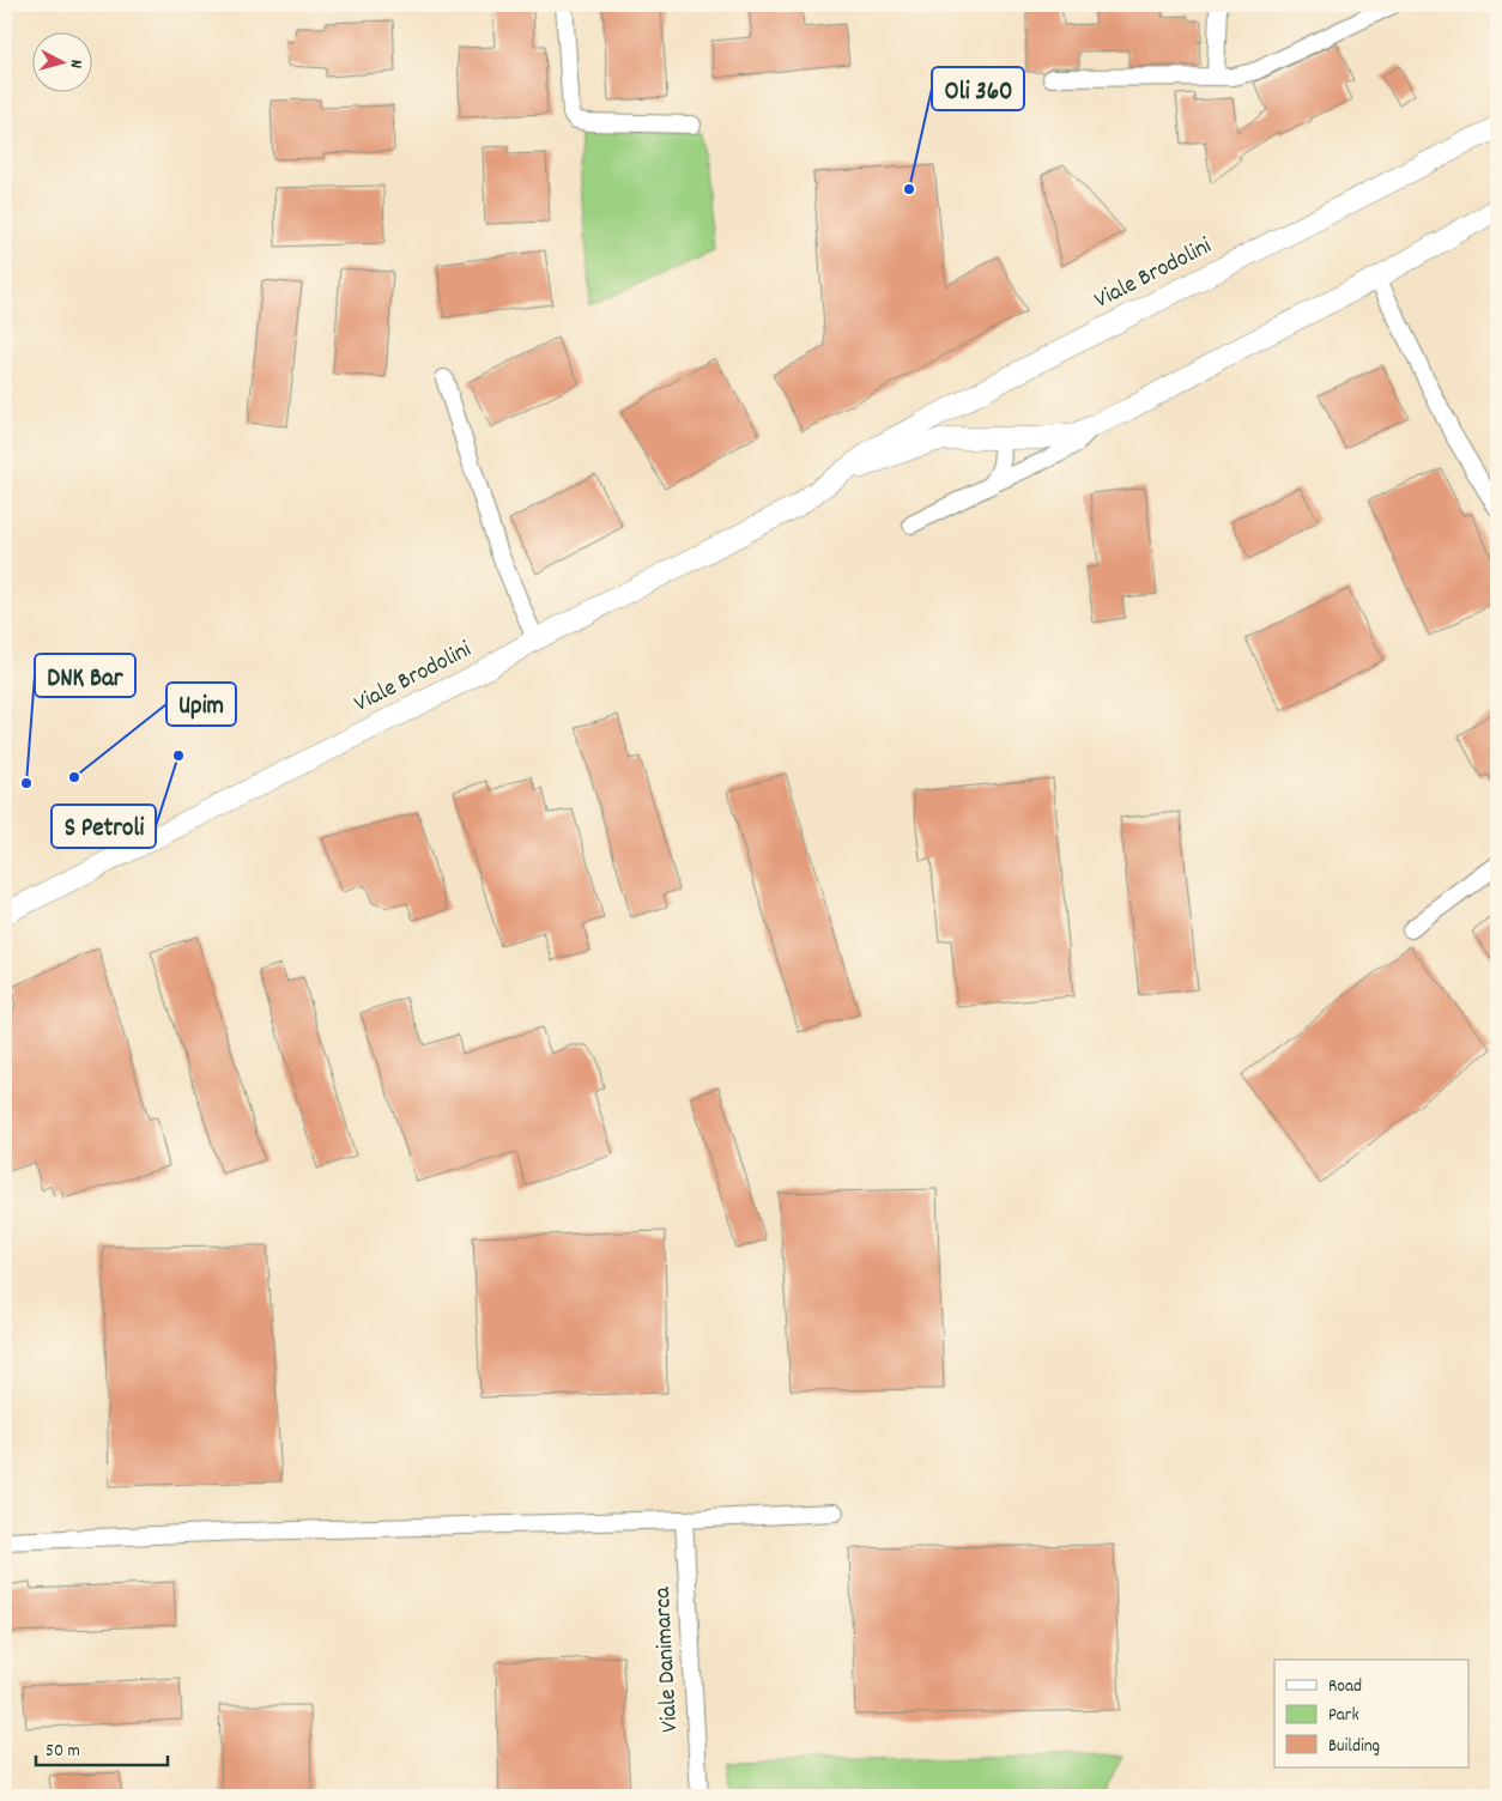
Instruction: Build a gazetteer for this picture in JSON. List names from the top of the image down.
{
  "streets": {
    "street": ["Viale Brodolini", "Viale Danimarca"]
  },
  "places": [
    "Oli 360",
    "S Petroli",
    "Upim",
    "DNK Bar"
  ],
  "legend": ["Road", "Park", "Building"],
  "scale_bar": "50 m",
  "north": "right"
}
